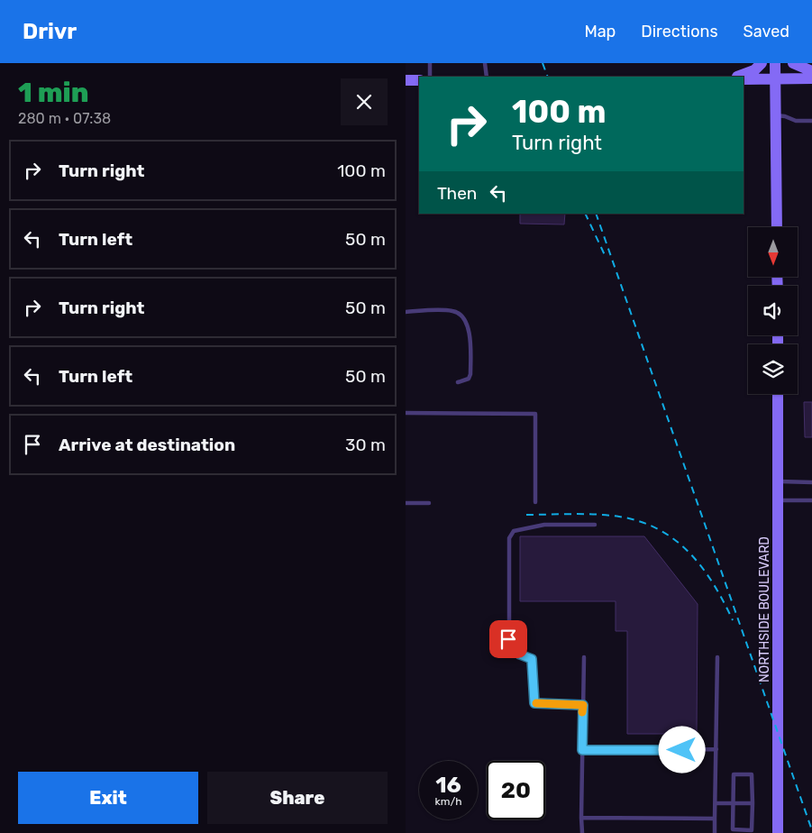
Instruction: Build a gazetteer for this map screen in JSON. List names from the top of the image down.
{
  "streets": {
    "main road": ["NORTHSIDE BOULEVARD"]
  },
  "north": "bottom",
  "page": {
    "header": "Drivr",
    "nav": ["Map", "Directions", "Saved"],
    "heading": ["1 min", "280 m · 07:38"],
    "turn": ["100 m", "Turn right"],
    "list": [
      {
        "name": "Turn right",
        "value": "100 m"
      },
      {
        "name": "Turn left",
        "value": "50 m"
      },
      {
        "name": "Turn right",
        "value": "50 m"
      },
      {
        "name": "Turn left",
        "value": "50 m"
      },
      {
        "name": "Arrive at destination",
        "value": "30 m"
      }
    ],
    "then": "Then",
    "speed": "16 km/h",
    "limit": "20",
    "buttons": ["Exit", "Share"]
  }
}
